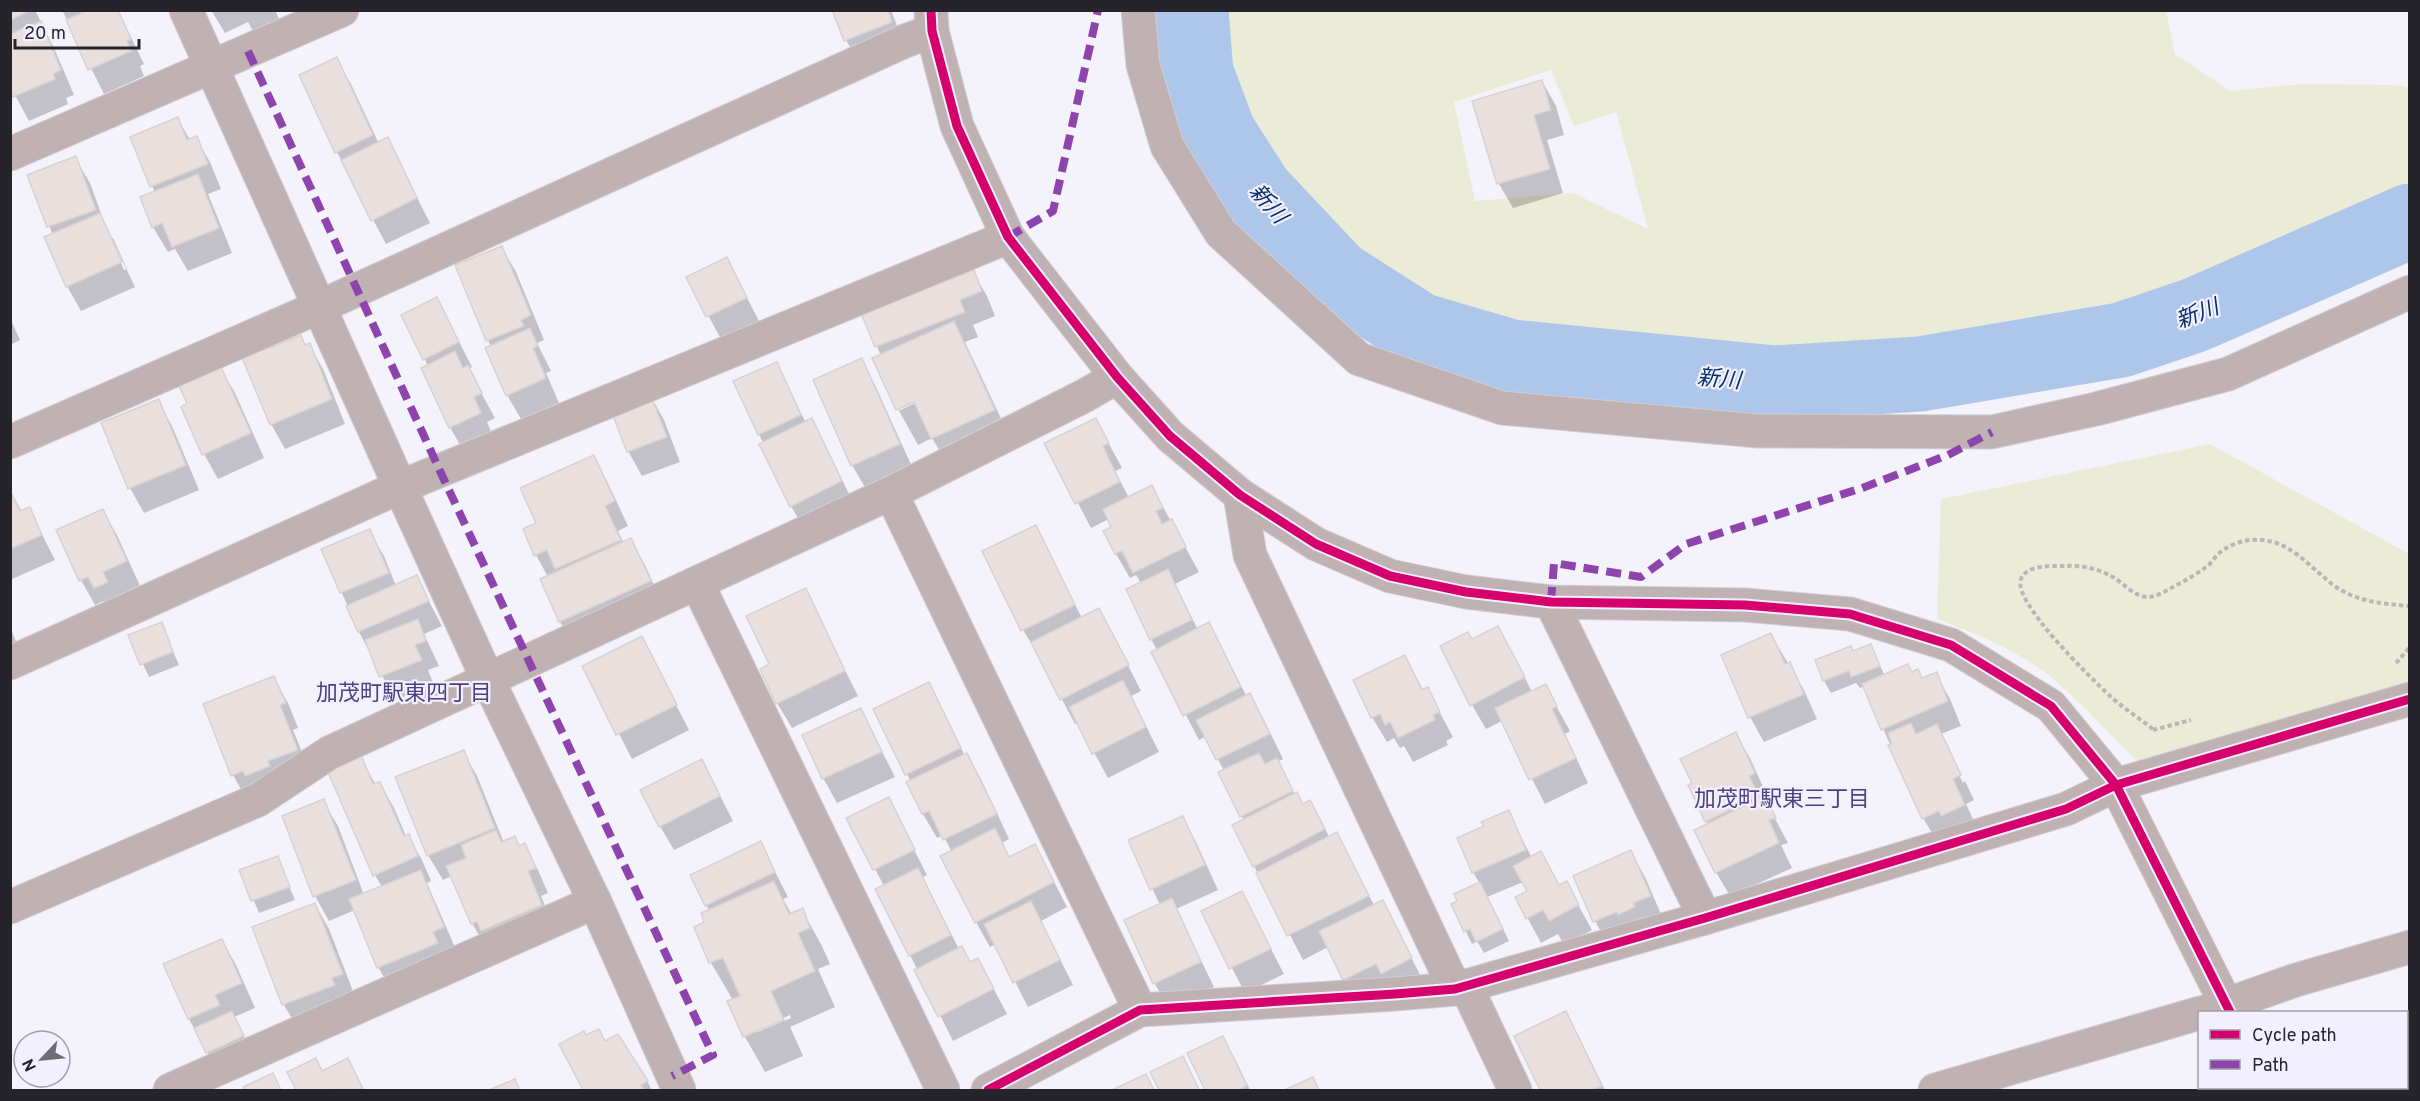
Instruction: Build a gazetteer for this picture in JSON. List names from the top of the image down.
{
  "districts": ["加茂町駅東四丁目", "加茂町駅東三丁目"],
  "water": ["新川"],
  "legend": ["Cycle path", "Path"],
  "scale_bar": "20 m",
  "north": "bottom left"
}
